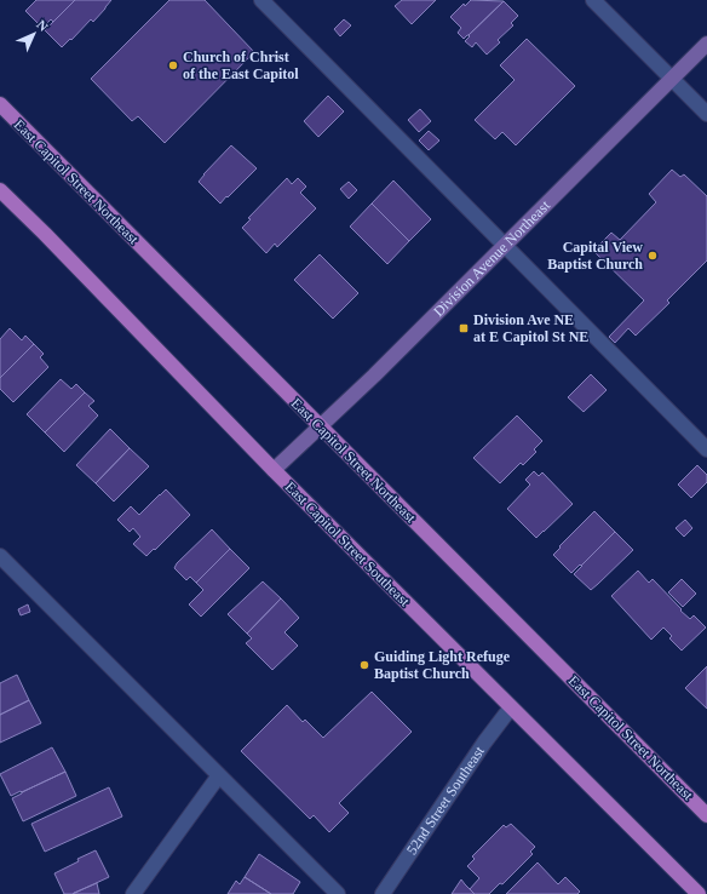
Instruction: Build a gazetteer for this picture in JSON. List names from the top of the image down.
{
  "streets": {
    "main road": ["East Capitol Street Northeast", "East Capitol Street Southeast"],
    "street": ["Division Avenue Northeast", "52nd Street Southeast"]
  },
  "crossings": [
    ["East Capitol Street Northeast", "Division Avenue Northeast"],
    ["Division Avenue Northeast", "East Capitol Street Southeast"],
    ["East Capitol Street Southeast", "52nd Street Southeast"]
  ],
  "places": {
    "other": ["Church of Christ of the East Capitol", "Capital View Baptist Church", "Guiding Light Refuge Baptist Church"],
    "transit": ["Division Ave NE at E Capitol St NE"]
  },
  "north": "top right"
}
